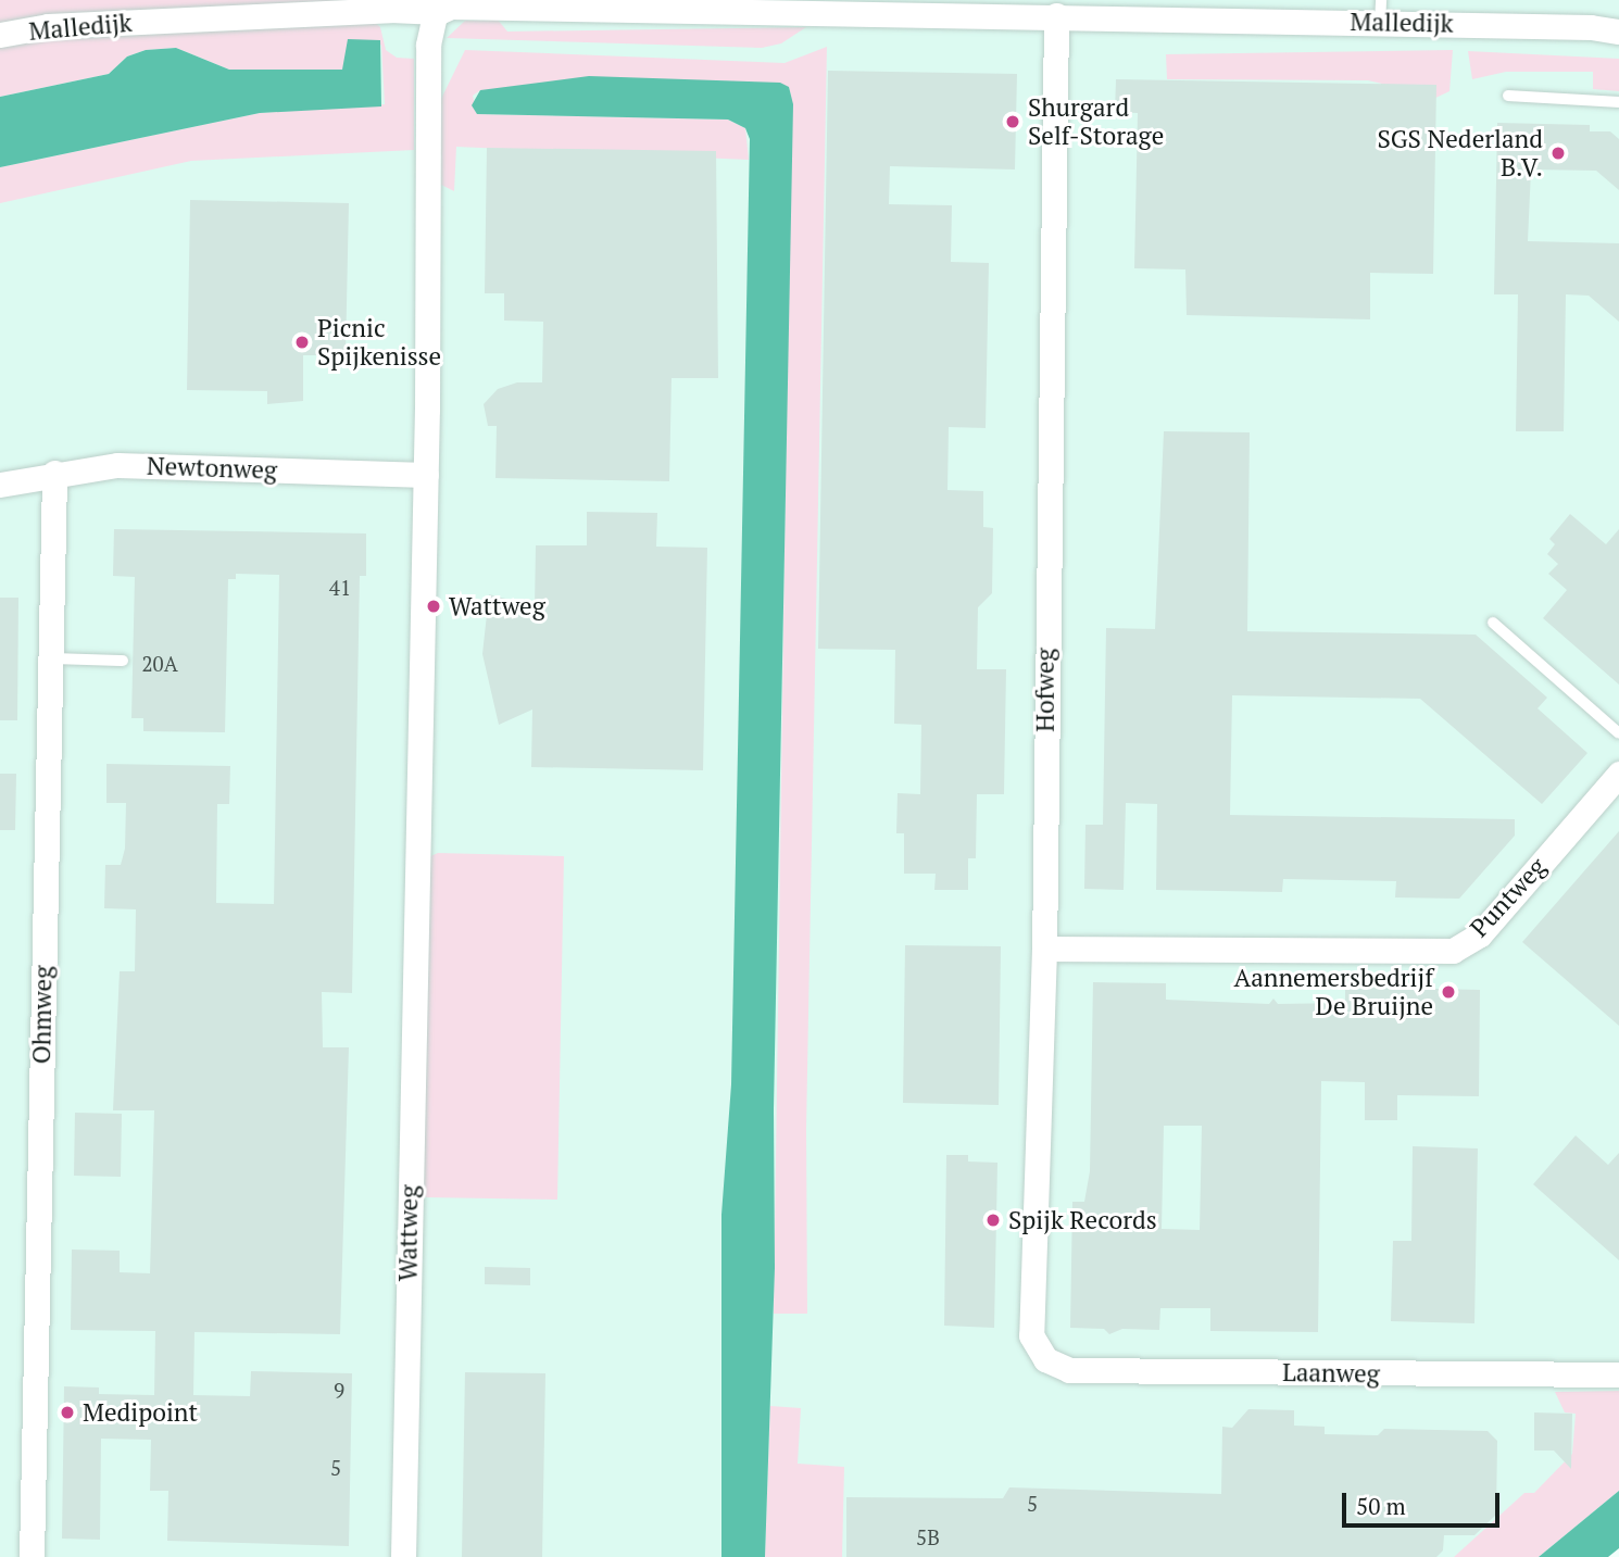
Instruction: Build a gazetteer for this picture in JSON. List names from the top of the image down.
{
  "streets": {
    "street": [
      "Malledijk",
      "Newtonweg",
      "Hofweg",
      "Puntweg",
      "Ohmweg",
      "Wattweg",
      "Laanweg"
    ]
  },
  "crossings": [
    ["Malledijk", "Hofweg"],
    ["Malledijk", "Wattweg"],
    ["Newtonweg", "Ohmweg"],
    ["Newtonweg", "Wattweg"],
    ["Hofweg", "Puntweg"],
    ["Hofweg", "Laanweg"]
  ],
  "places": [
    "Shurgard Self-Storage",
    "SGS Nederland B.V.",
    "Picnic Spijkenisse",
    "Wattweg",
    "Aannemersbedrijf De Bruijne",
    "Spijk Records",
    "Medipoint"
  ],
  "house_numbers": [
    "41",
    "20A",
    "9",
    "5",
    "5",
    "5B"
  ],
  "scale_bar": "50 m"
}
